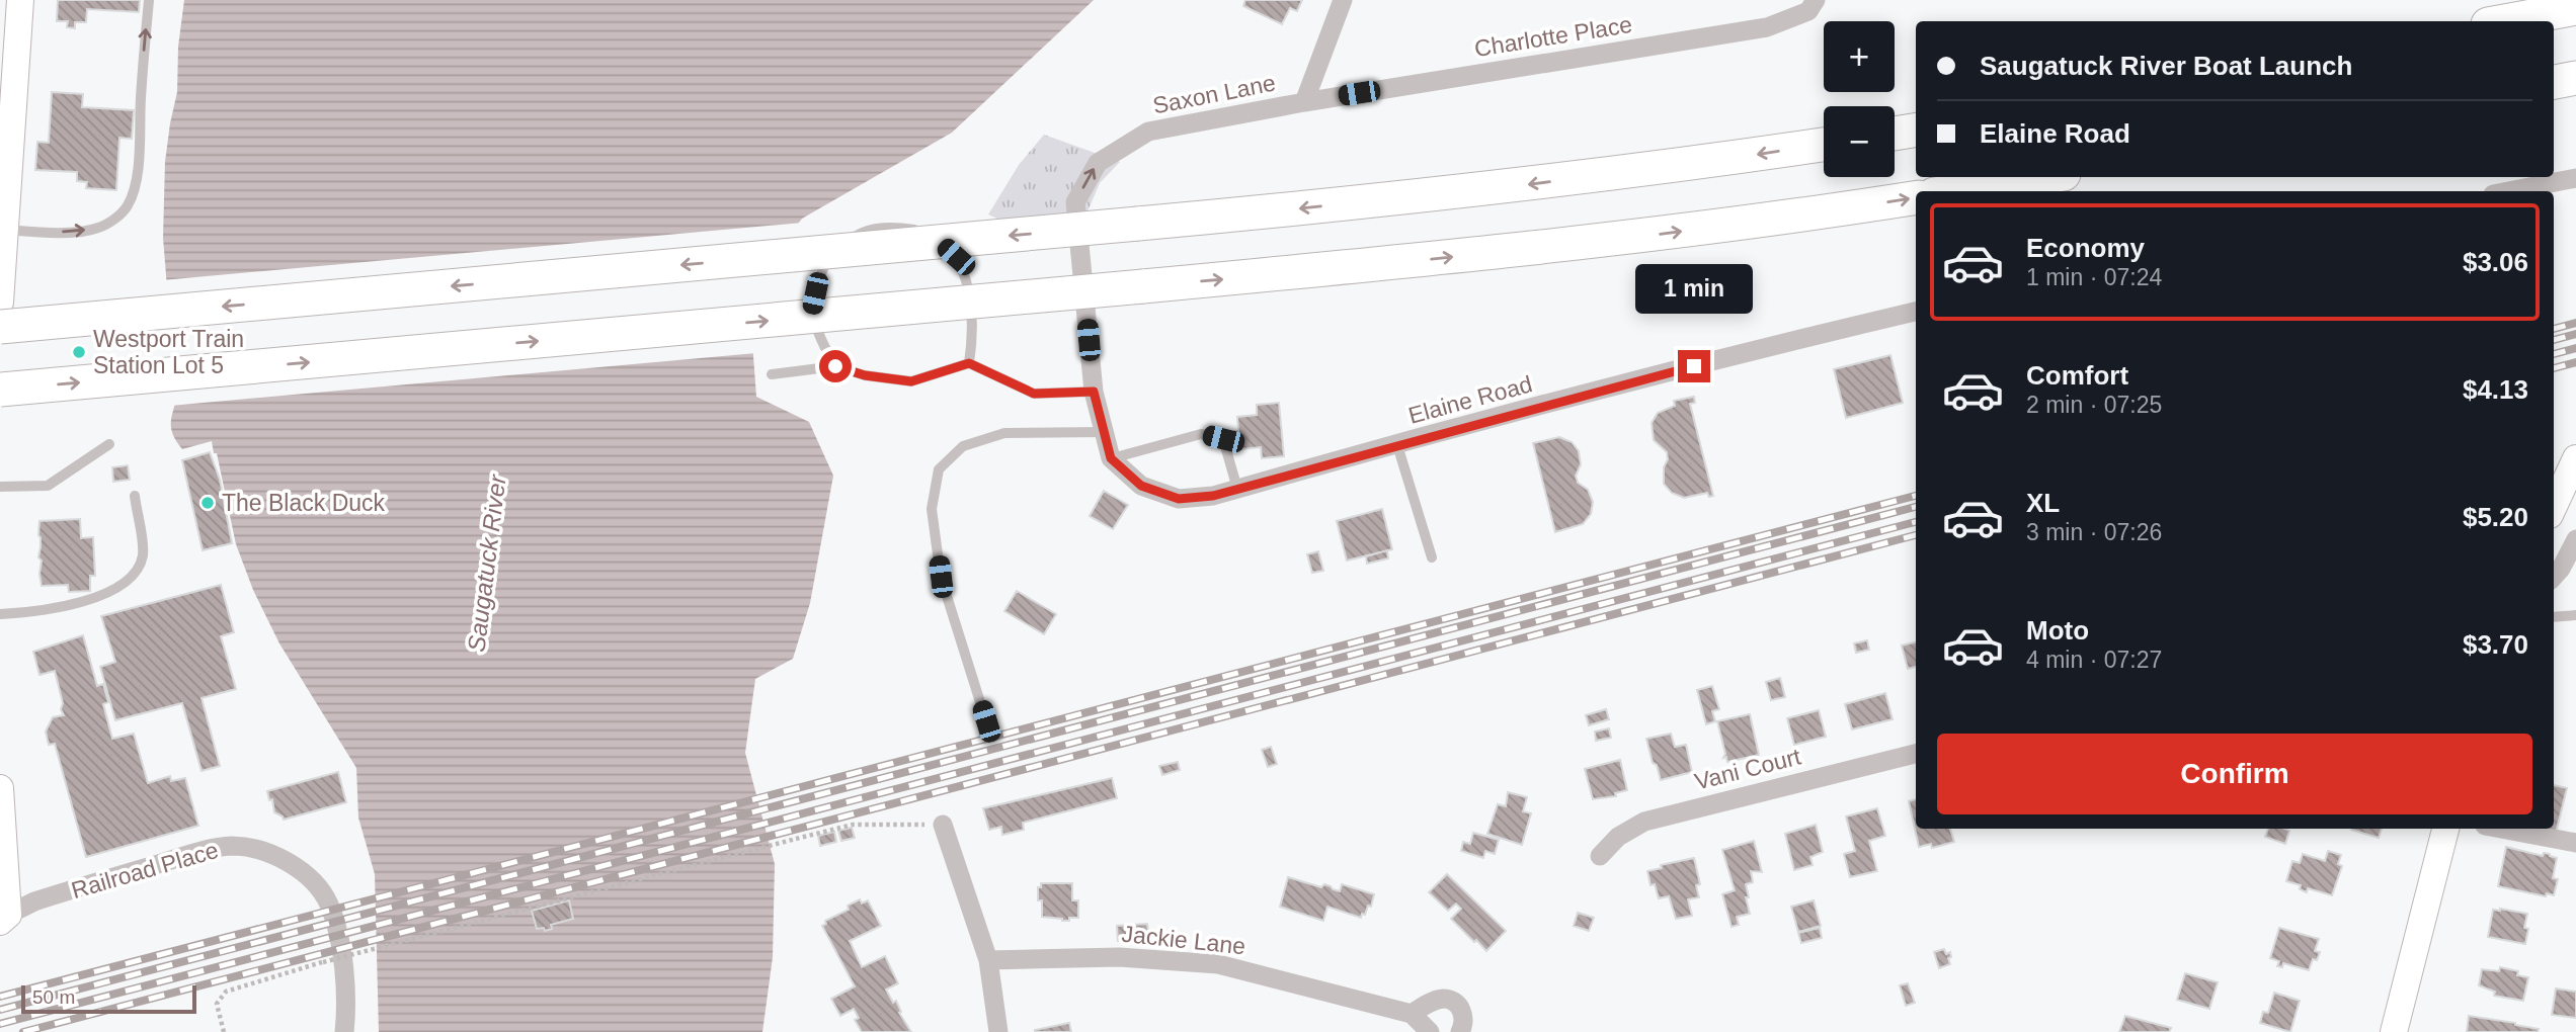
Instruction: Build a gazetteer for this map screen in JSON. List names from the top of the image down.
{
  "streets": {
    "street": [
      "Charlotte Place",
      "Saxon Lane",
      "Elaine Road",
      "Vani Court",
      "Railroad Place",
      "Jackie Lane"
    ]
  },
  "crossings": [
    ["Charlotte Place", "Saxon Lane"]
  ],
  "water": ["Saugatuck River"],
  "places": ["Westport Train Station Lot 5", "The Black Duck"],
  "scale_bar": "50 m",
  "page": {
    "map_buttons": ["+", "−"],
    "banner": ["Saugatuck River Boat Launch", "Elaine Road"],
    "list": [
      {
        "name": "Economy",
        "note": "1 min · 07:24",
        "value": "$3.06"
      },
      {
        "name": "Comfort",
        "note": "2 min · 07:25",
        "value": "$4.13"
      },
      {
        "name": "XL",
        "note": "3 min · 07:26",
        "value": "$5.20"
      },
      {
        "name": "Moto",
        "note": "4 min · 07:27",
        "value": "$3.70"
      }
    ],
    "bubble": "1 min",
    "buttons": "Confirm",
    "scale": "50 m"
  }
}
